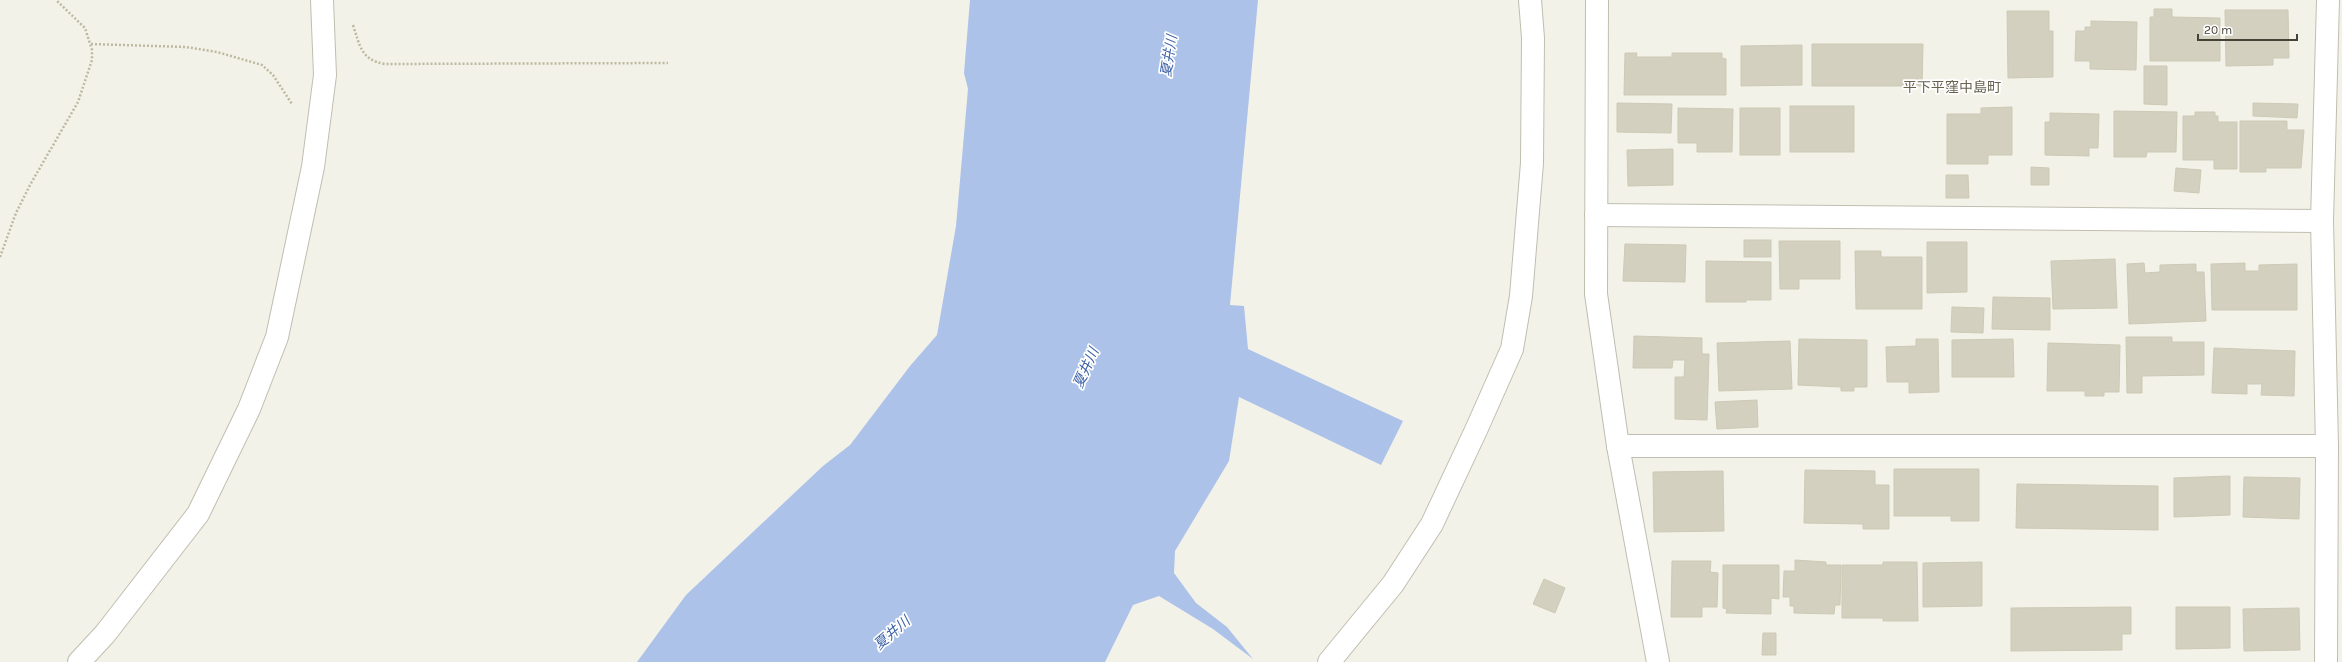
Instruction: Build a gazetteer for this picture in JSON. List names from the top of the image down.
{
  "districts": ["平下平窪中島町"],
  "water": ["夏井川"],
  "scale_bar": "20 m"
}
